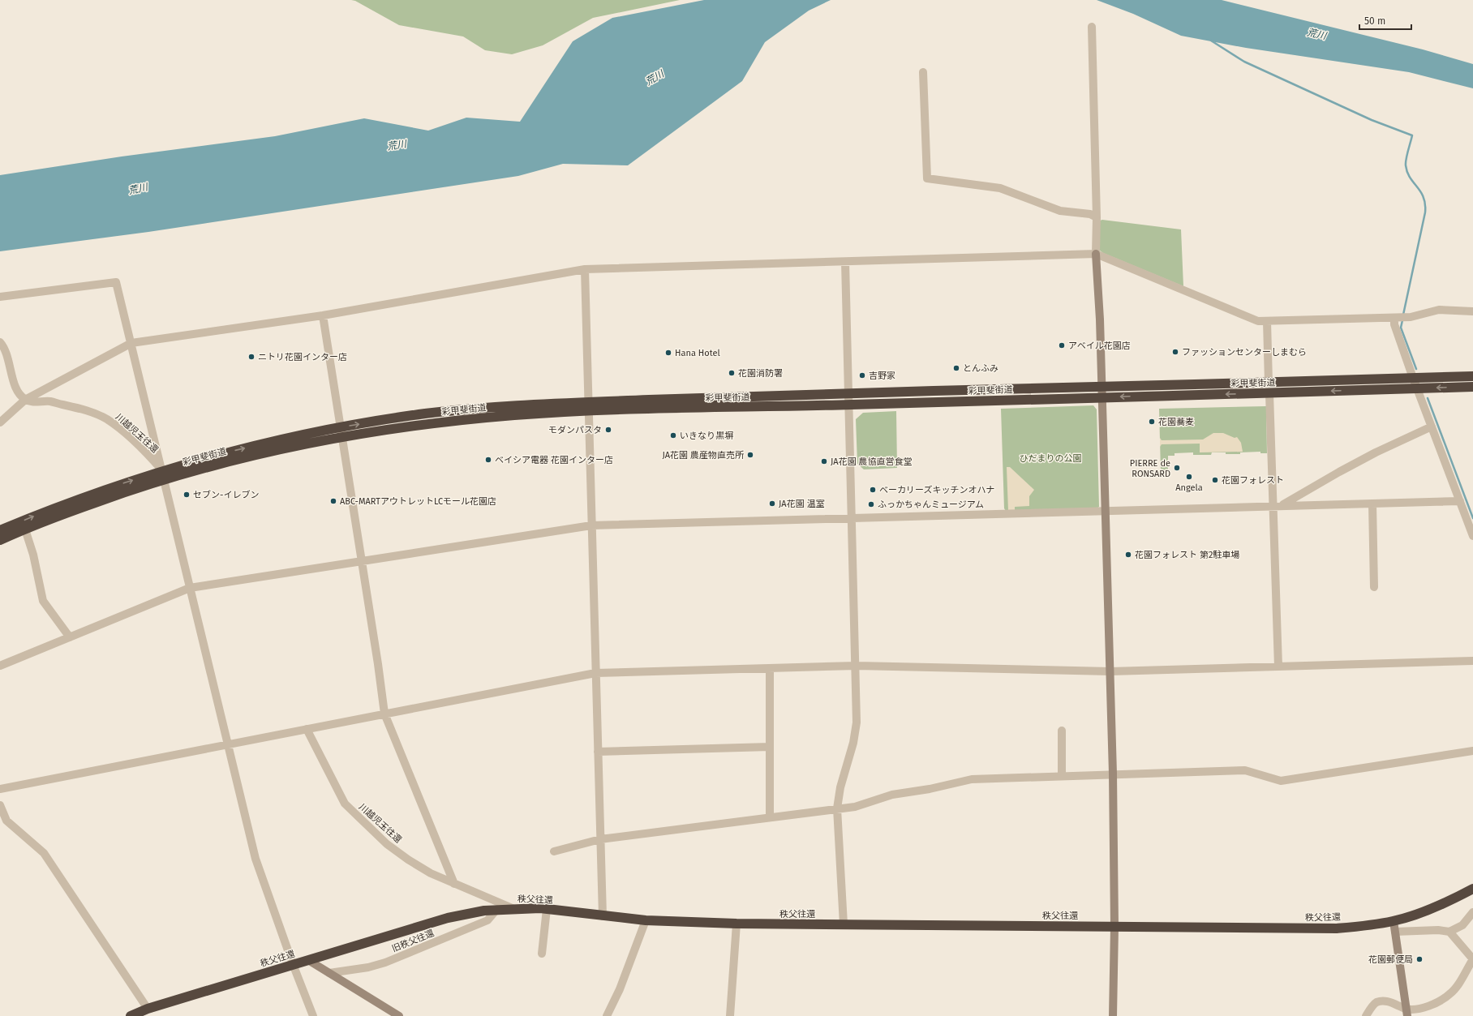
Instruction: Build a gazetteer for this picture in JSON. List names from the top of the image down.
{
  "streets": {
    "highway": ["彩甲斐街道", "秩父往還"],
    "street": ["川越児玉往還", "旧秩父往還"]
  },
  "crossings": [
    ["彩甲斐街道", "川越児玉往還"],
    ["川越児玉往還", "秩父往還"],
    ["秩父往還", "旧秩父往還"]
  ],
  "water": ["荒川"],
  "parks": ["ひだまりの公園"],
  "places": [
    "アベイル花園店",
    "ファッションセンターしまむら",
    "Hana Hotel",
    "ニトリ花園インター店",
    "とんふみ",
    "花園消防署",
    "吉野家",
    "花園蕎麦",
    "モダンパスタ",
    "いきなり黒塀",
    "JA花園 農産物直売所",
    "ベイシア電器 花園インター店",
    "JA花園 農協直営食堂",
    "PIERRE de RONSARD",
    "Angela",
    "花園フォレスト",
    "ベーカリーズキッチンオハナ",
    "セブン-イレブン",
    "ABC-MARTアウトレットLCモール花園店",
    "JA花園 温室",
    "ふっかちゃんミュージアム",
    "花園フォレスト 第2駐車場",
    "花園郵便局"
  ],
  "scale_bar": "50 m"
}
